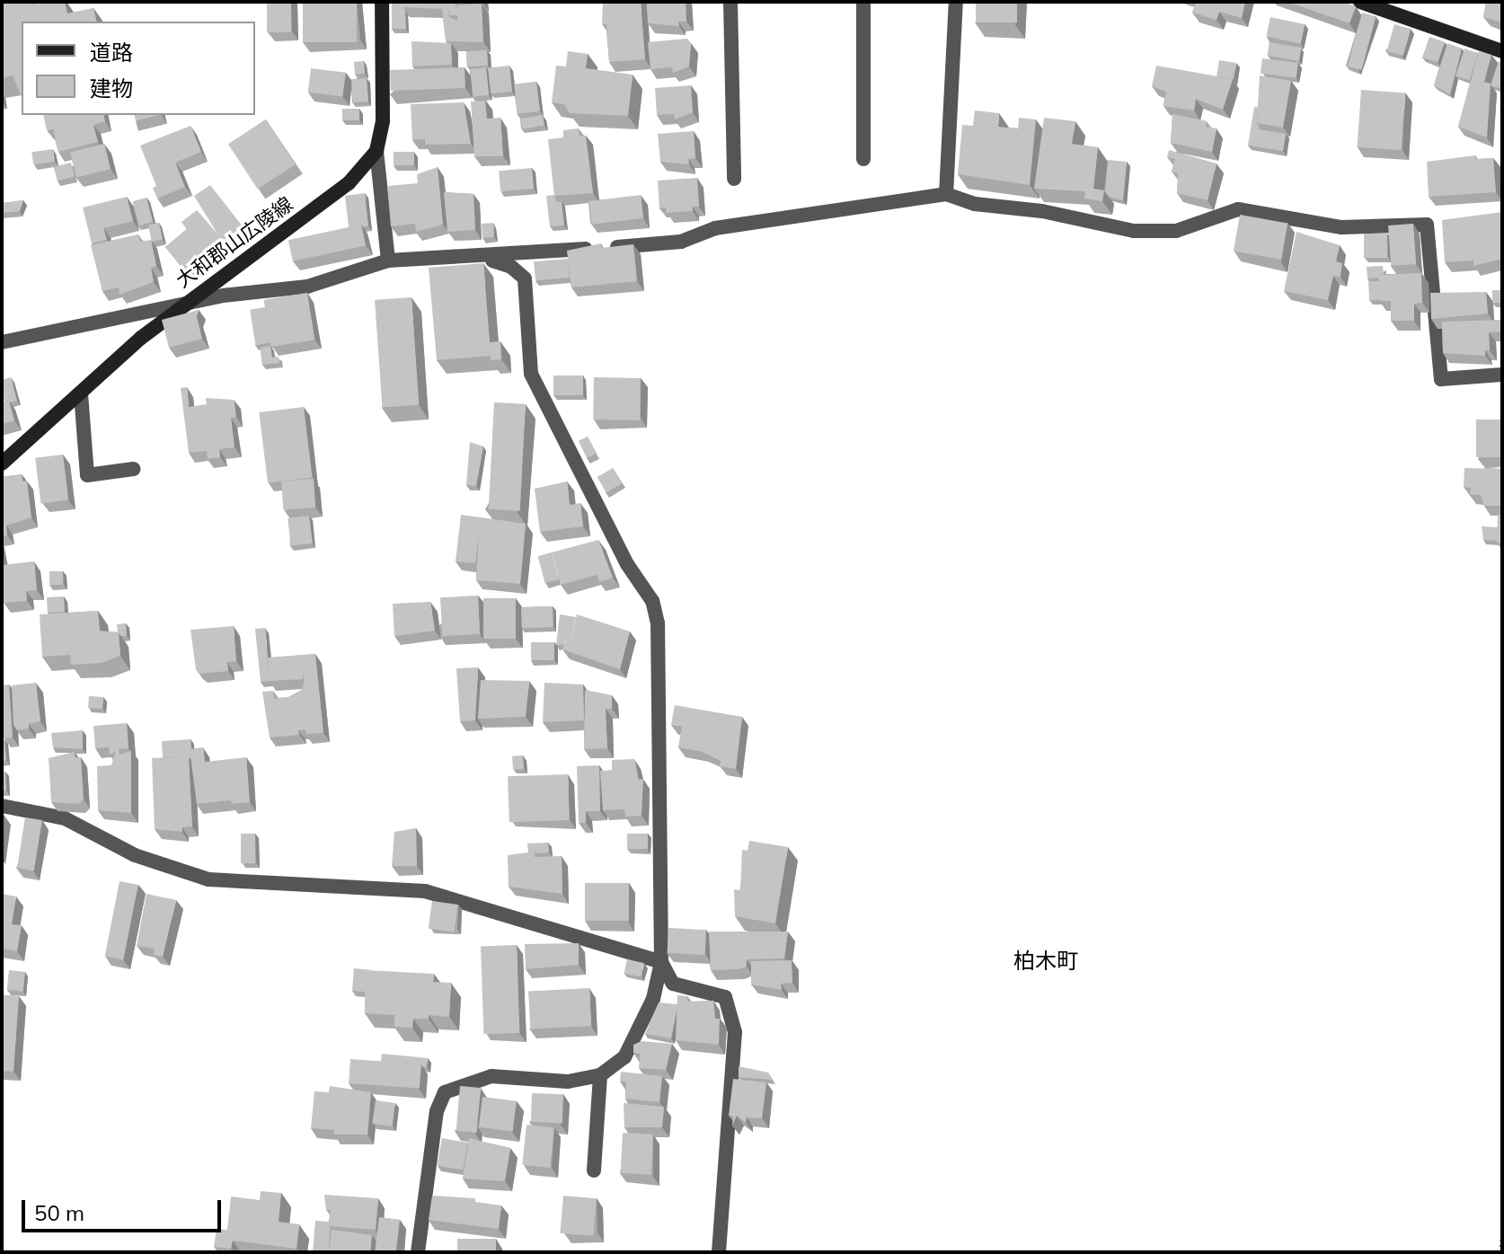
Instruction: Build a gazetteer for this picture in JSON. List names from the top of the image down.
{
  "streets": {
    "main road": ["大和郡山広陵線"]
  },
  "districts": ["柏木町"],
  "legend": ["道路", "建物"],
  "scale_bar": "50 m"
}
